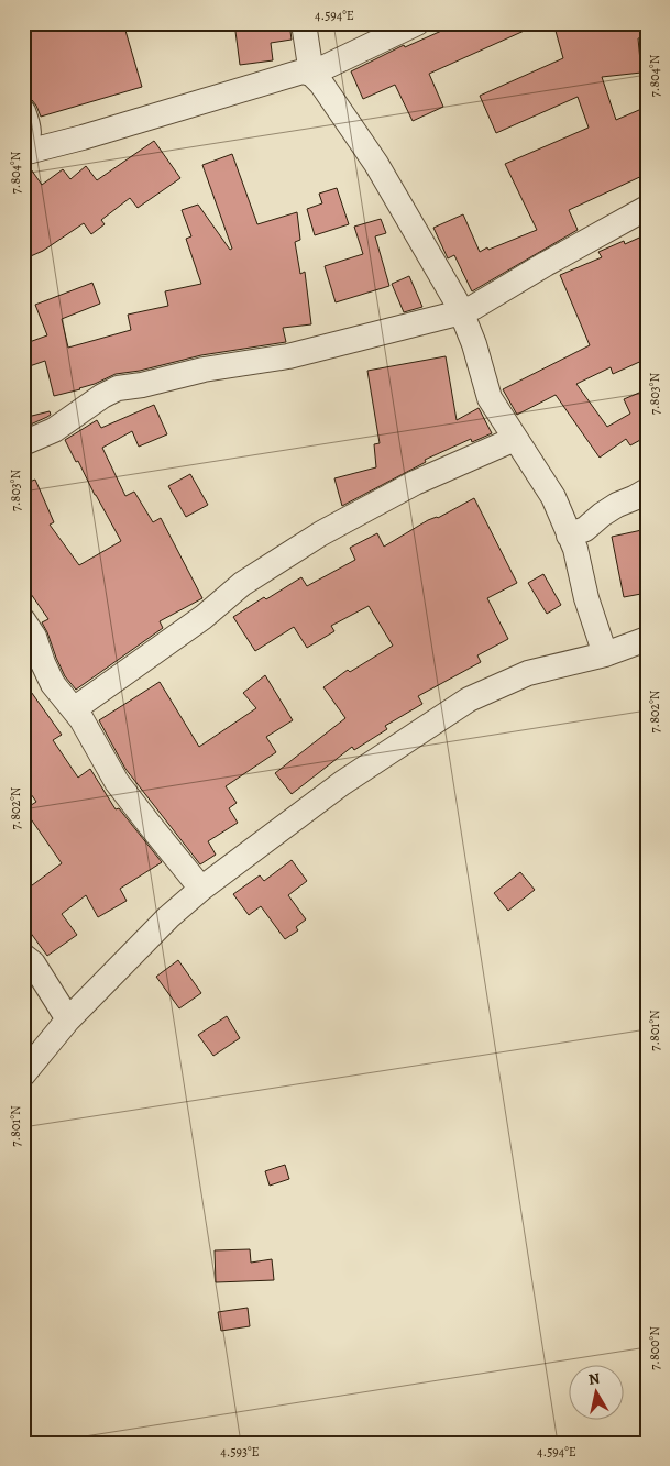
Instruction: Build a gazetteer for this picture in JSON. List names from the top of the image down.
{
  "north": "top",
  "coordinates": [
    "4.594°E",
    "7.804°N",
    "7.803°N",
    "7.802°N",
    "7.801°N",
    "7.800°N",
    "4.593°E"
  ]
}
